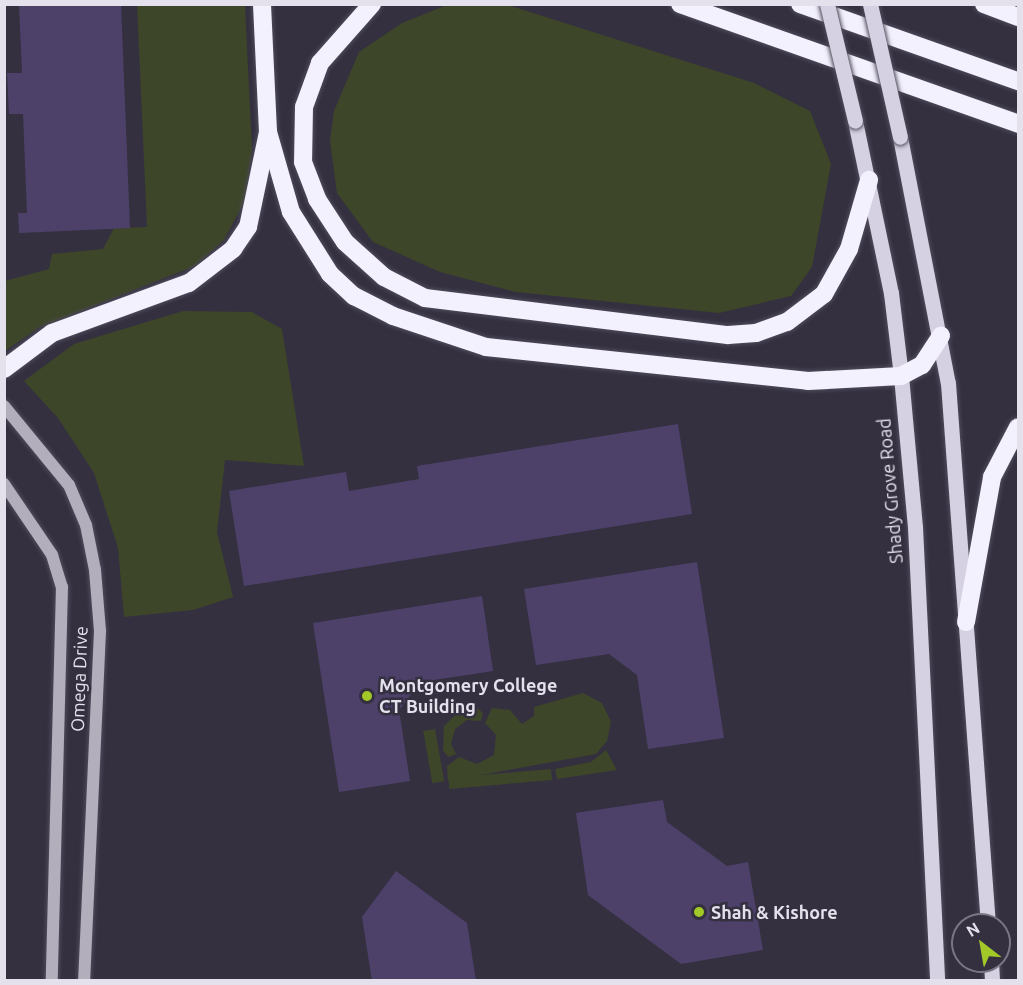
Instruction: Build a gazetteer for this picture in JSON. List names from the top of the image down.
{
  "streets": {
    "main road": ["Shady Grove Road", "Omega Drive"]
  },
  "places": ["Montgomery College CT Building", "Shah & Kishore"],
  "north": "top left"
}
